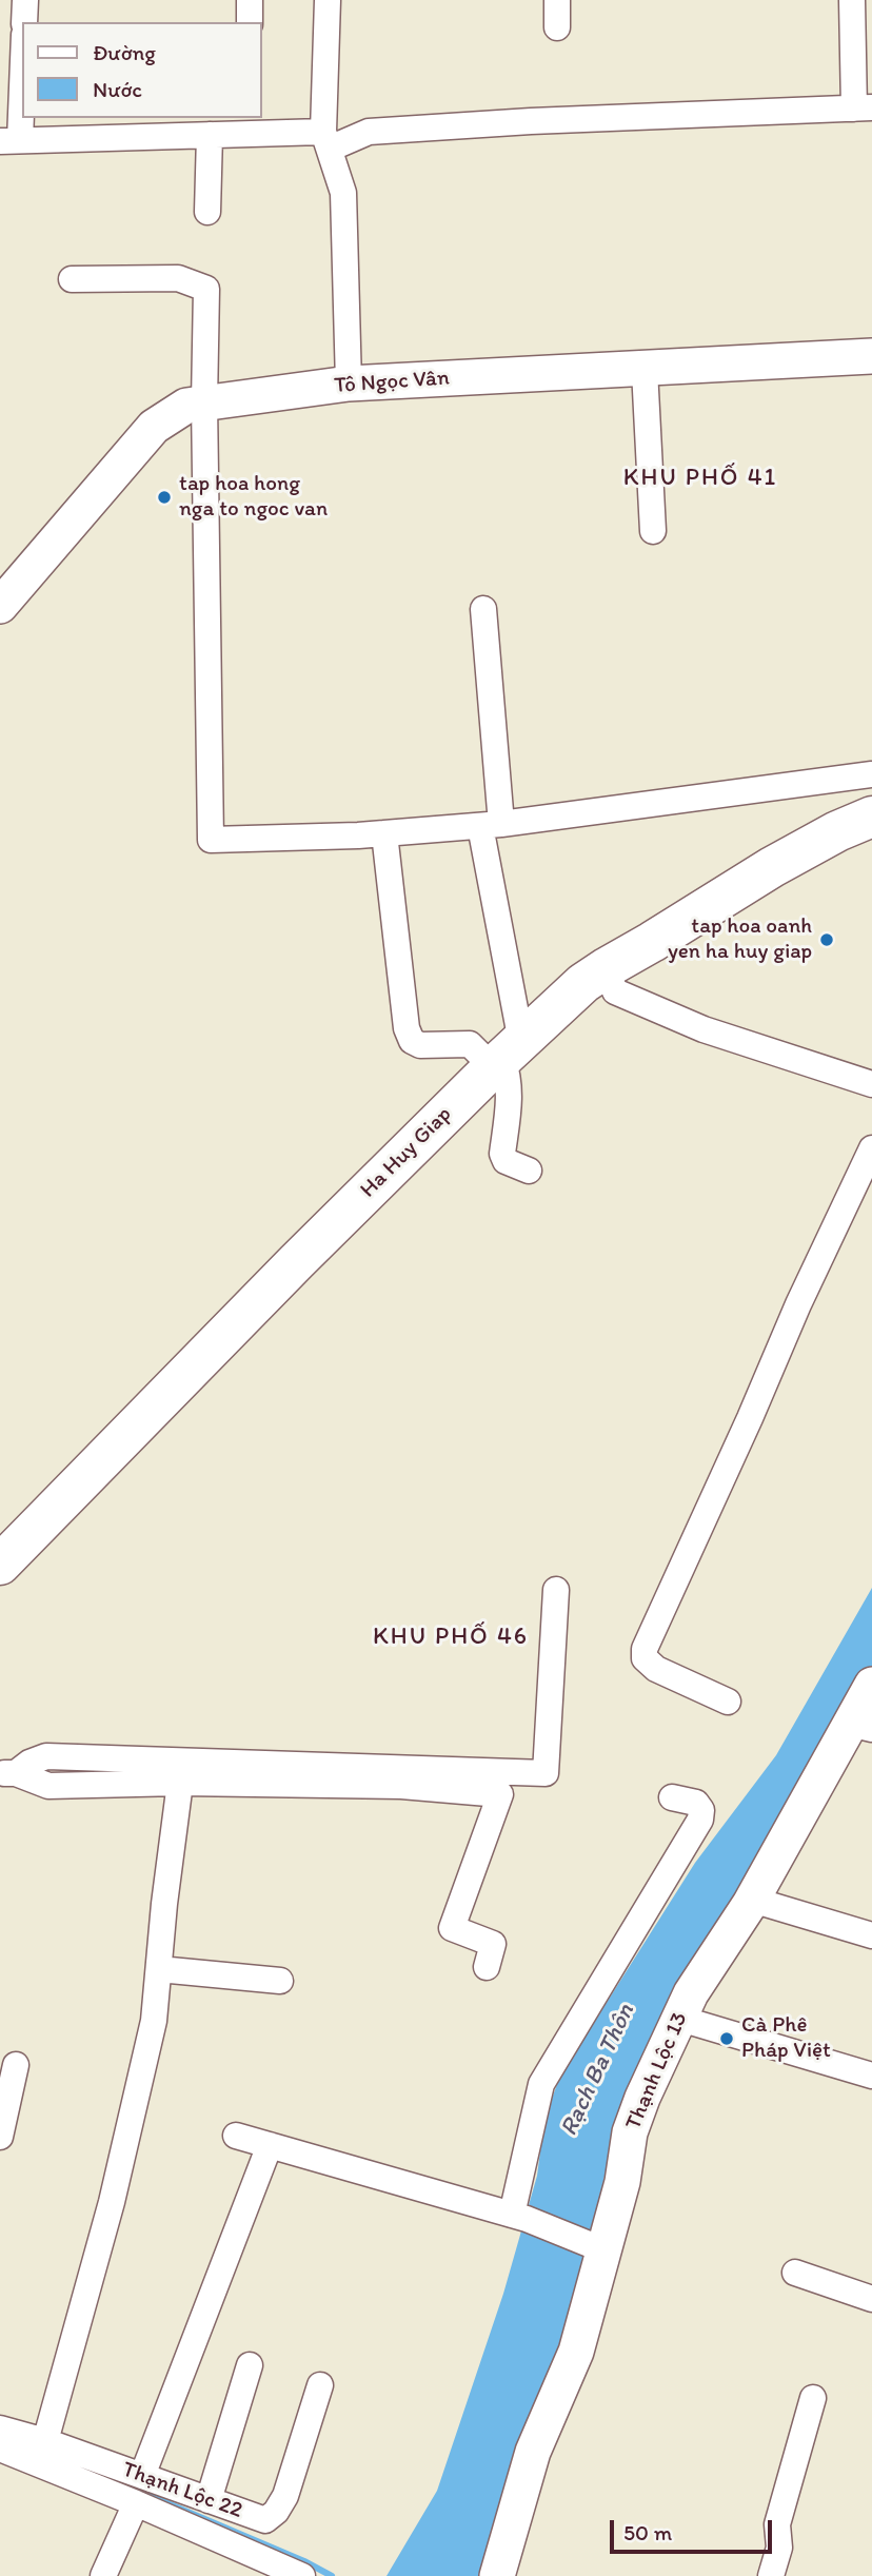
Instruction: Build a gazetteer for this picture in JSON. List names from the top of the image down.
{
  "streets": {
    "main road": ["Ha Huy Giap"],
    "street": ["Tô Ngọc Vân", "Thạnh Lộc 13", "Thạnh Lộc 22"]
  },
  "districts": ["KHU PHỐ 41", "KHU PHỐ 46"],
  "water": ["Rạch Ba Thôn"],
  "places": ["tap hoa hong nga to ngoc van", "tap hoa oanh yen ha huy giap", "Cà Phê Pháp Việt"],
  "legend": ["Đường", "Nước"],
  "scale_bar": "50 m"
}
